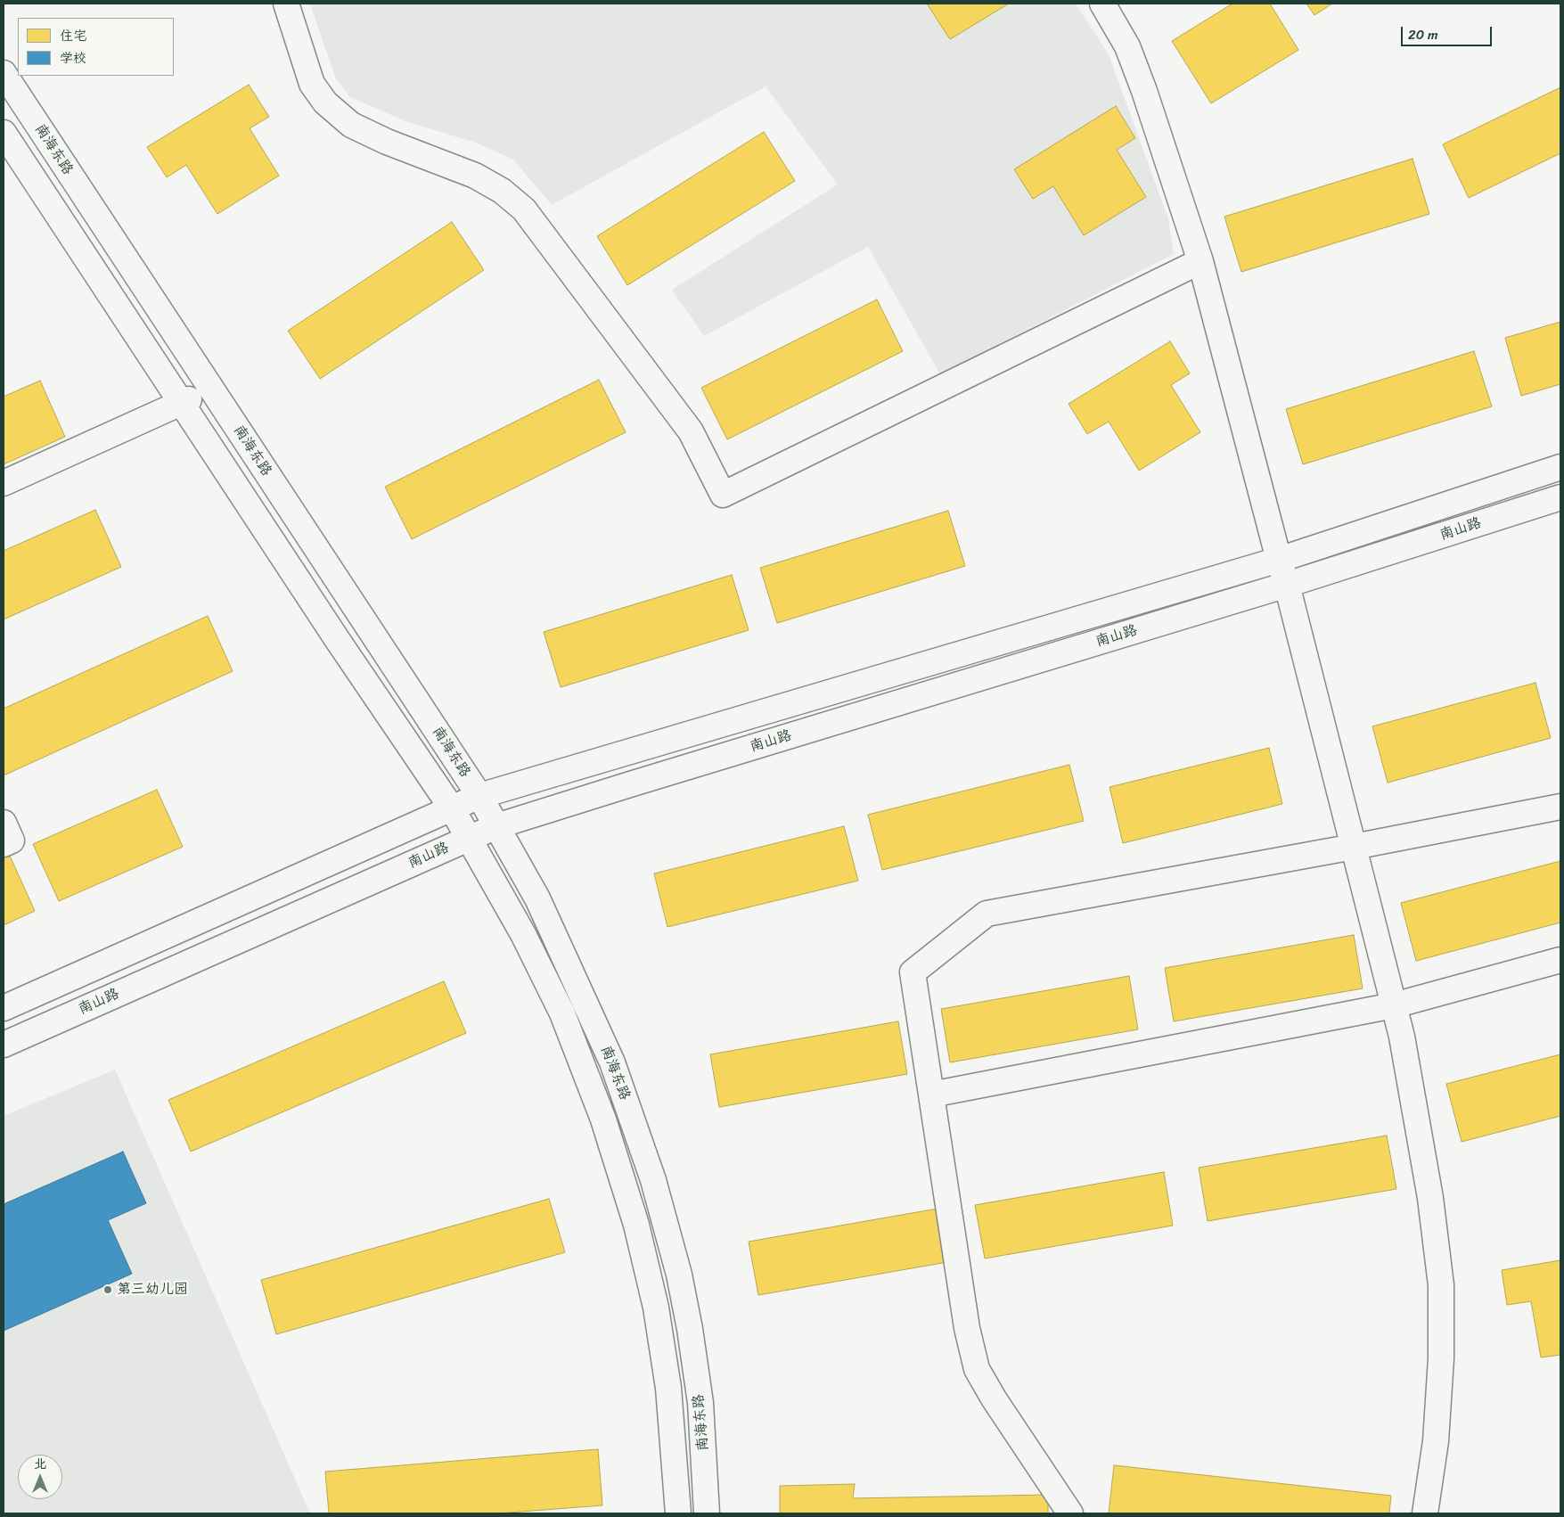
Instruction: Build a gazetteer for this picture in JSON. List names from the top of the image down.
{
  "streets": {
    "street": ["南海东路", "南山路"]
  },
  "crossings": [
    ["南海东路", "南山路"]
  ],
  "places": ["第三幼儿园"],
  "legend": ["住宅", "学校"],
  "scale_bar": "20 m",
  "north": "top"
}
